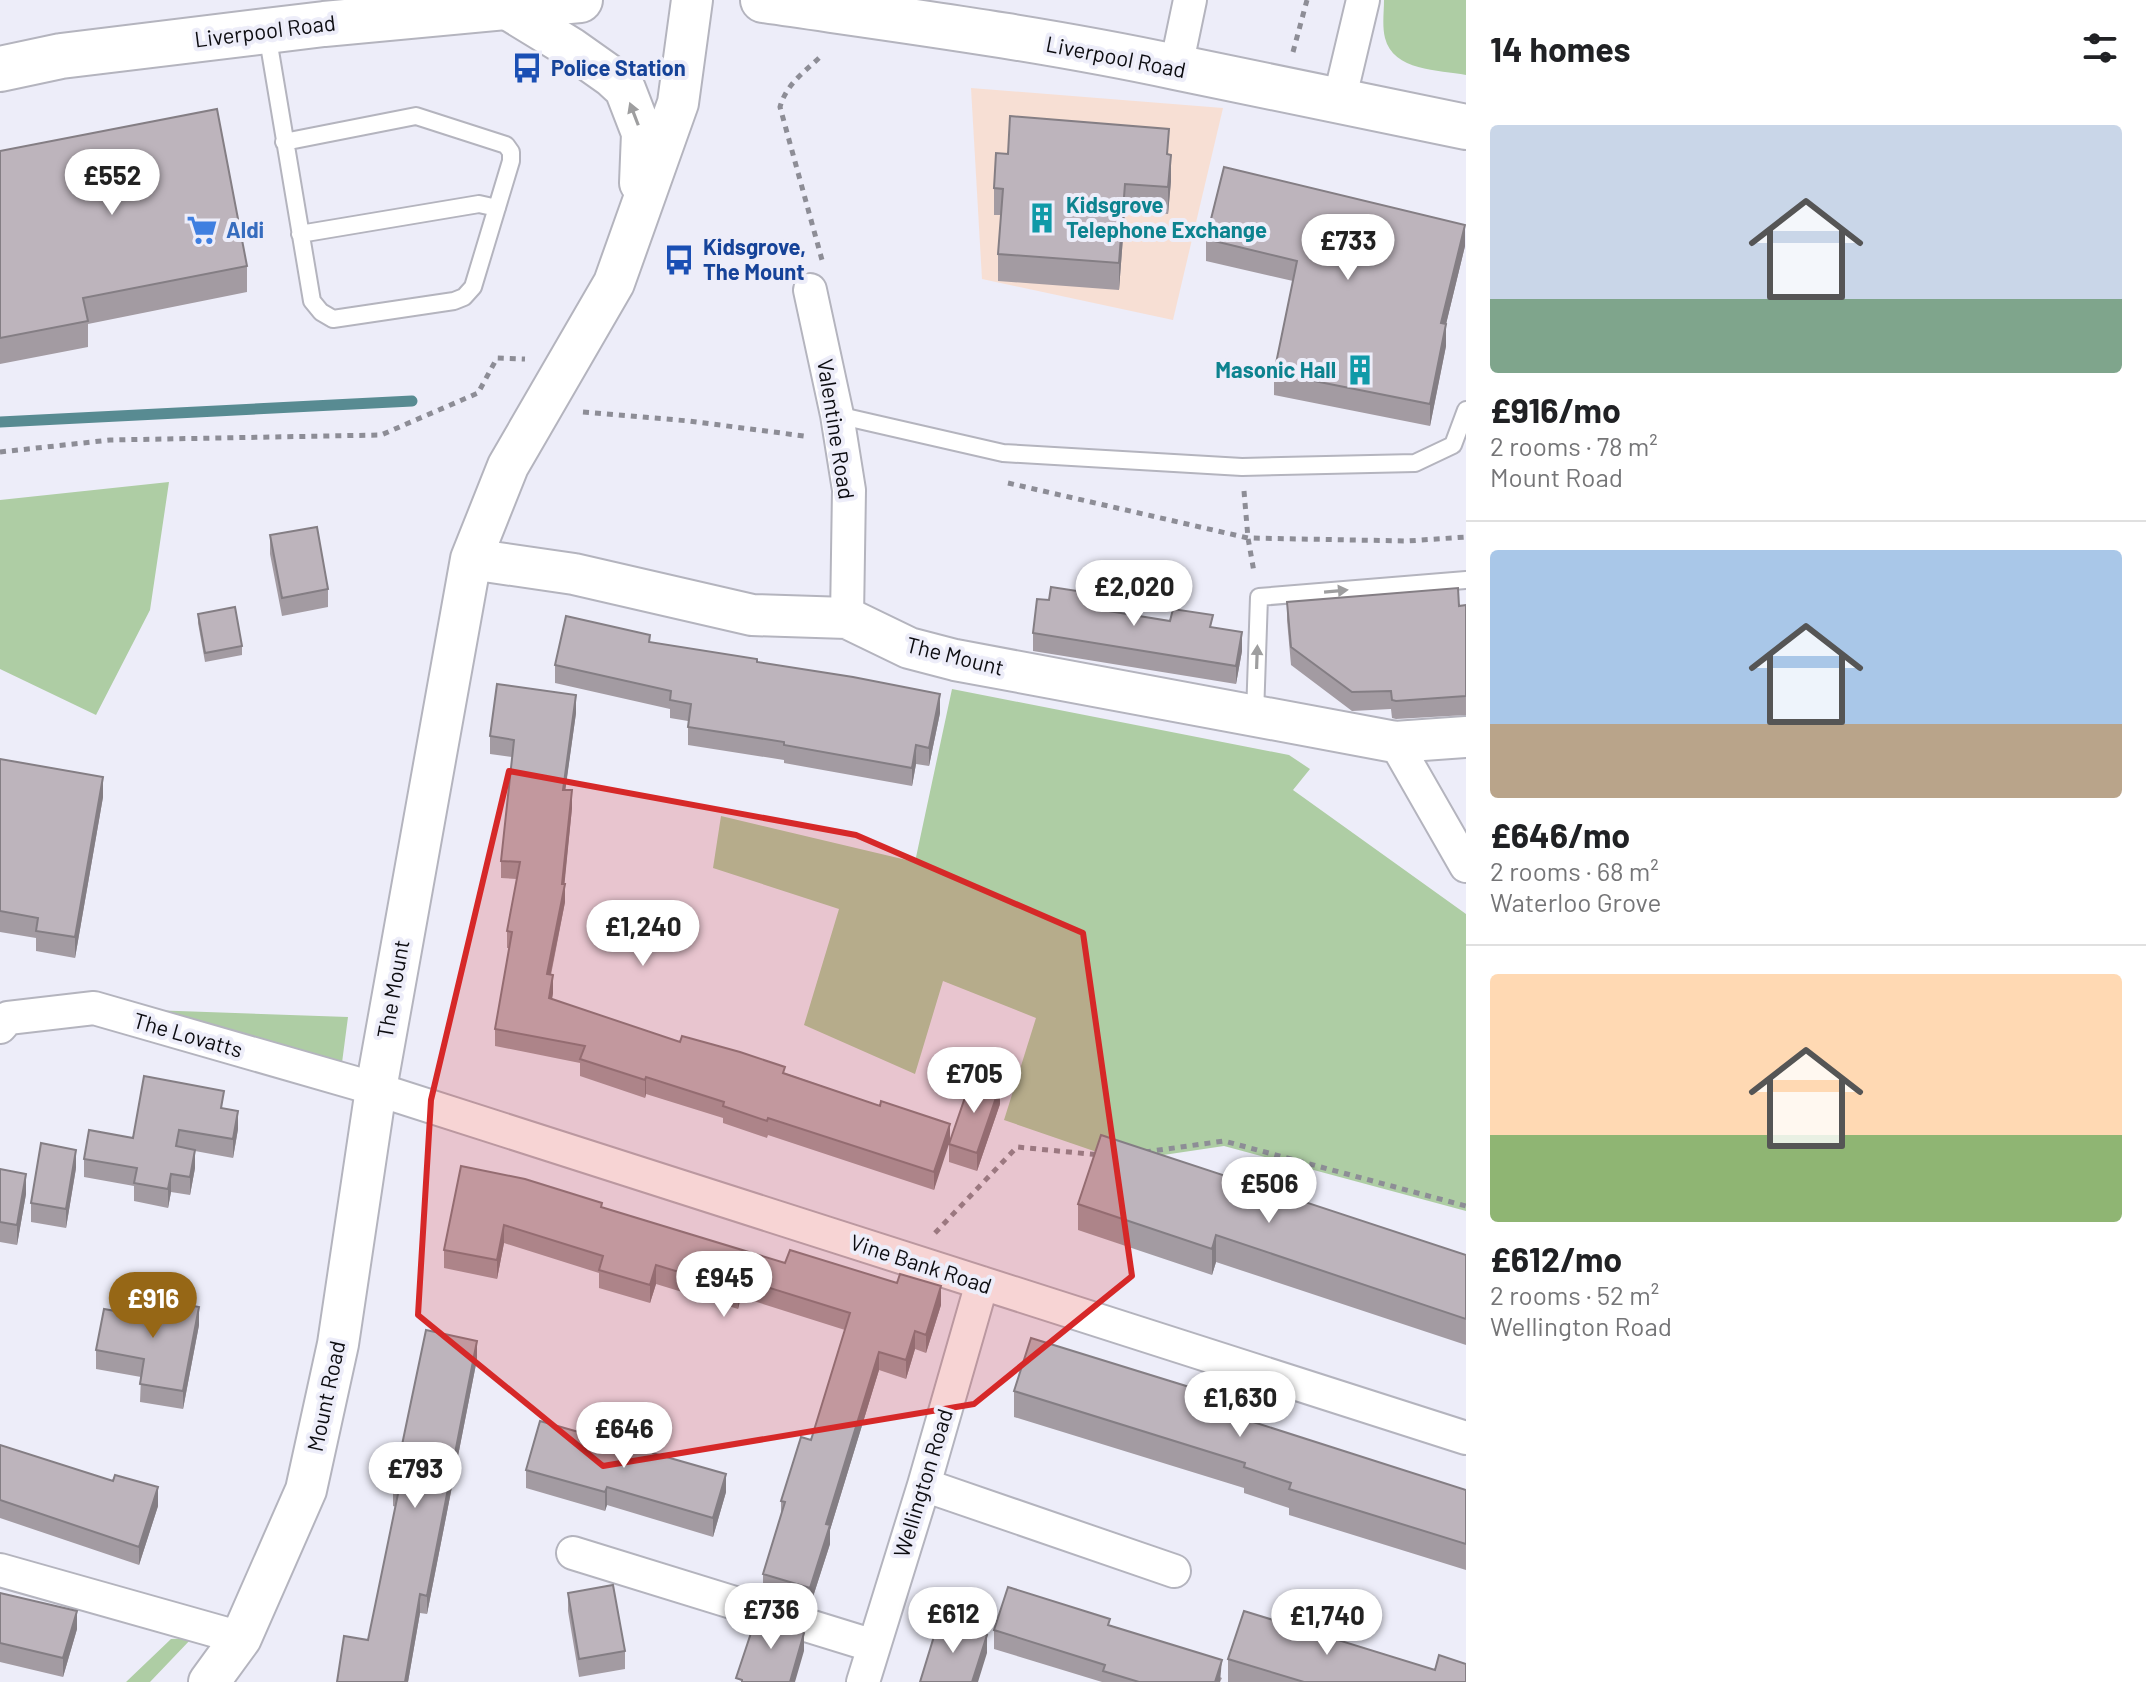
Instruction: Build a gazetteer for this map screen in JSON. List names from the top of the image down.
{
  "streets": {
    "main road": ["Liverpool Road"],
    "street": [
      "Valentine Road",
      "The Mount",
      "The Lovatts",
      "Vine Bank Road",
      "Mount Road",
      "Wellington Road"
    ]
  },
  "crossings": [
    ["Valentine Road", "The Mount"],
    ["The Mount", "The Lovatts"],
    ["The Mount", "Vine Bank Road"],
    ["The Mount", "Mount Road"],
    ["The Lovatts", "Vine Bank Road"],
    ["The Lovatts", "Mount Road"],
    ["Vine Bank Road", "Mount Road"],
    ["Vine Bank Road", "Wellington Road"]
  ],
  "places": {
    "bus stop": ["Police Station", "Kidsgrove, The Mount"],
    "building": ["Kidsgrove Telephone Exchange", "Masonic Hall"],
    "supermarket": ["Aldi"]
  },
  "page": {
    "heading": "14 homes",
    "list": [
      {
        "name": "£916/mo",
        "note": "2 rooms · 78 m² · Mount Road"
      },
      {
        "name": "£646/mo",
        "note": "2 rooms · 68 m² · Waterloo Grove"
      },
      {
        "name": "£612/mo",
        "note": "2 rooms · 52 m² · Wellington Road"
      }
    ],
    "price": [
      "£552",
      "£733",
      "£2,020",
      "£1,240",
      "£705",
      "£506",
      "£945",
      "£916",
      "£1,630",
      "£646",
      "£793",
      "£736",
      "£612",
      "£1,740"
    ]
  }
}
